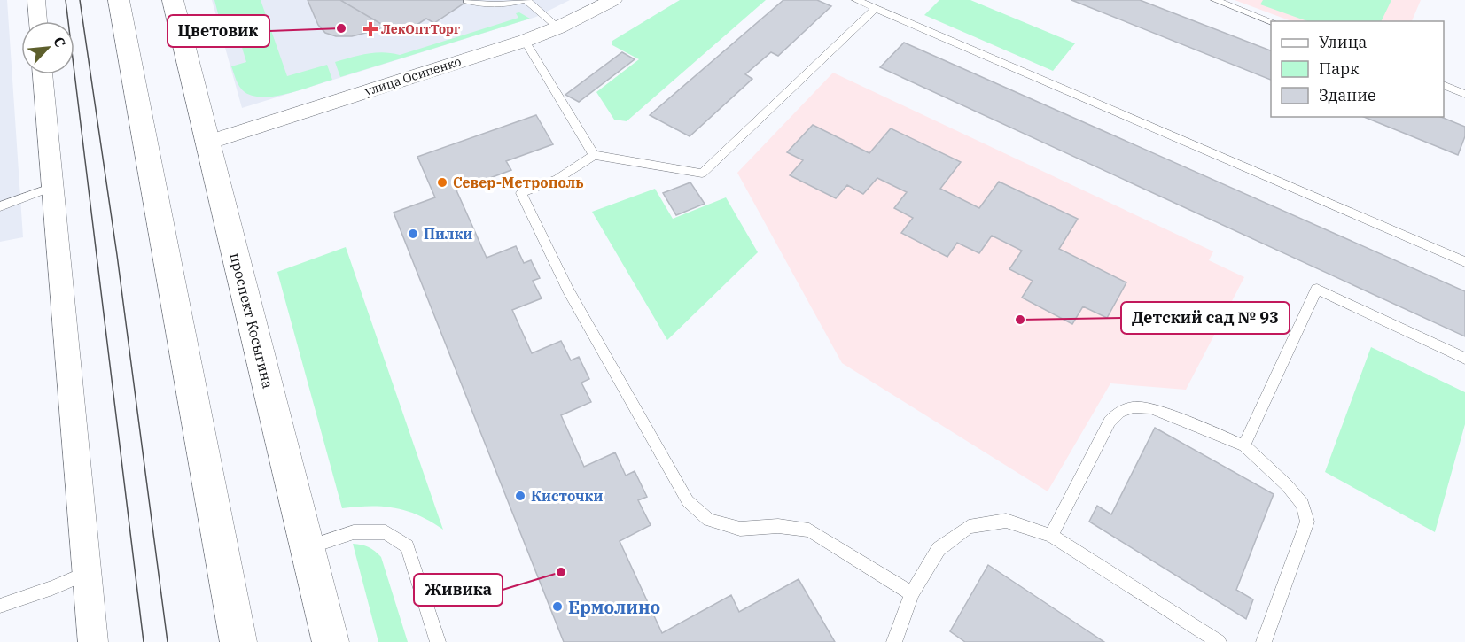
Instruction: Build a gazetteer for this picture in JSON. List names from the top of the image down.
{
  "streets": {
    "main road": ["проспект Косыгина"],
    "street": ["улица Осипенко"]
  },
  "crossings": [
    ["улица Осипенко", "проспект Косыгина"]
  ],
  "places": {
    "other": [
      "Цветовик",
      "Север-Метрополь",
      "Пилки",
      "Детский сад № 93",
      "Кисточки",
      "Живика",
      "Ермолино"
    ],
    "health": ["ЛекОптТорг"]
  },
  "legend": ["Улица", "Парк", "Здание"],
  "north": "top right"
}
